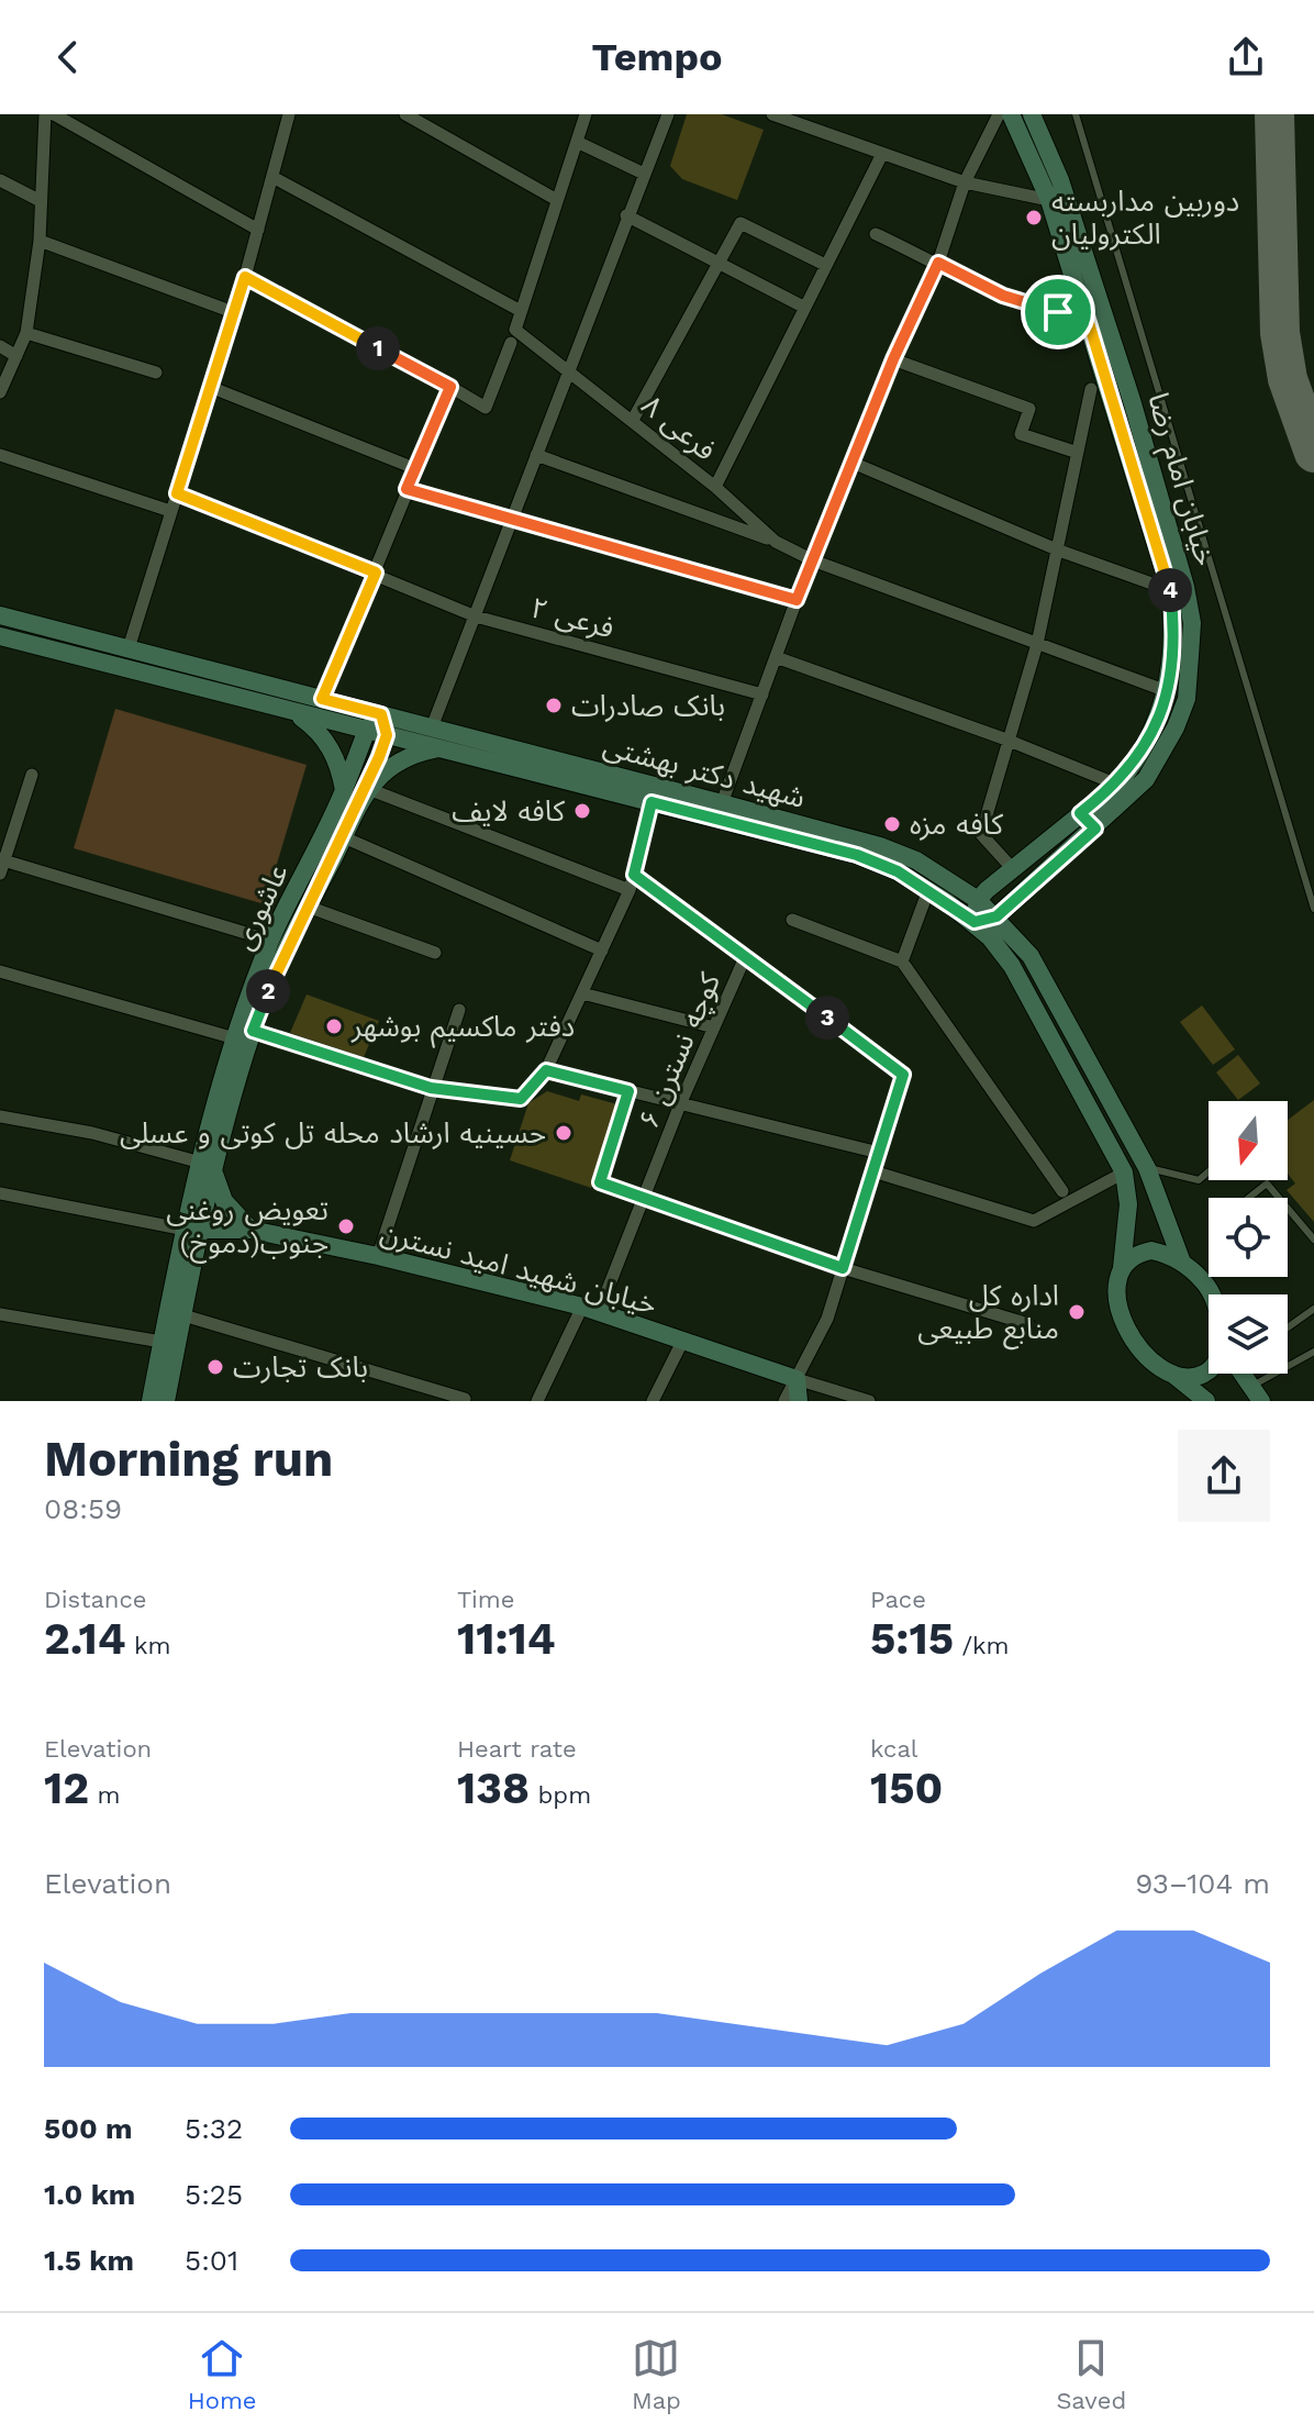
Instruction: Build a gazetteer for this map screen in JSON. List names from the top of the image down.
{
  "streets": {
    "street": [
      "فرعی ۸",
      "خیابان امام رضا",
      "فرعی ۲",
      "شهید دکتر بهشتی",
      "عاشوری",
      "کوچه نسترن ۶",
      "خیابان شهید امید نسترن"
    ]
  },
  "crossings": [
    ["فرعی ۸", "خیابان امام رضا"],
    ["خیابان امام رضا", "شهید دکتر بهشتی"],
    ["شهید دکتر بهشتی", "عاشوری"],
    ["عاشوری", "خیابان شهید امید نسترن"],
    ["کوچه نسترن ۶", "خیابان شهید امید نسترن"]
  ],
  "places": [
    "دوربین مداربسته الکترولیان",
    "بانک صادرات",
    "کافه لایف",
    "کافه مزه",
    "دفتر ماکسیم بوشهر",
    "حسینیه ارشاد محله تل کوتی و عسلی",
    "تعويض روغنی جنوب(دموخ)",
    "اداره کل منابع طبیعی",
    "بانک تجارت"
  ],
  "north": "bottom",
  "page": {
    "header": "Tempo",
    "pins": [
      "1",
      "4",
      "2",
      "3"
    ],
    "heading": ["Morning run", "08:59"],
    "stats": [
      ["Distance", "2.14 km"],
      ["Time", "11:14"],
      ["Pace", "5:15 /km"],
      ["Elevation", "12 m"],
      ["Heart rate", "138 bpm"],
      ["kcal", "150"]
    ],
    "chart": ["Elevation", "93–104 m"],
    "list": [
      {
        "name": "500 m",
        "note": "5:32"
      },
      {
        "name": "1.0 km",
        "note": "5:25"
      },
      {
        "name": "1.5 km",
        "note": "5:01"
      }
    ],
    "tabs": ["Home", "Map", "Saved"]
  }
}
